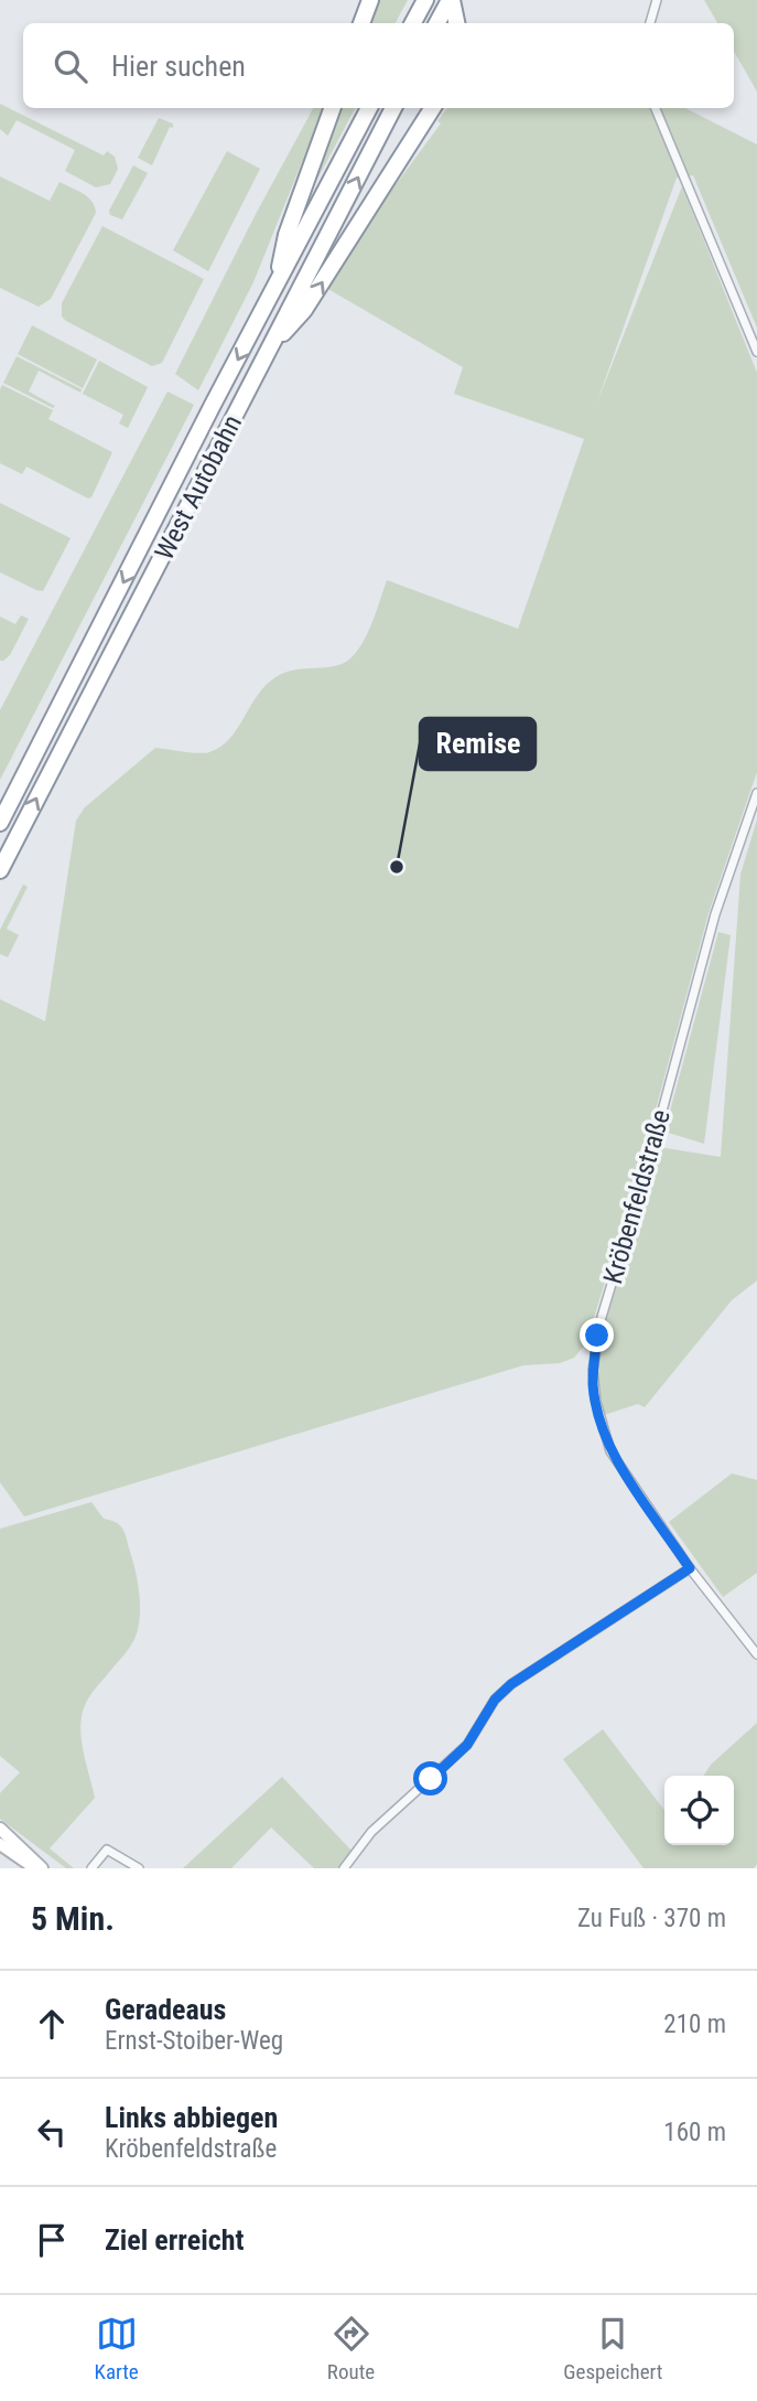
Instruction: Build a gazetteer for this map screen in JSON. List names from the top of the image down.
{
  "streets": {
    "highway": ["West Autobahn"],
    "street": ["Kröbenfeldstraße"]
  },
  "places": ["Remise"],
  "page": {
    "search": "Hier suchen",
    "heading": ["5 Min.", "Zu Fuß · 370 m"],
    "list": [
      ["Geradeaus", "Ernst-Stoiber-Weg", "210 m"],
      ["Links abbiegen", "Kröbenfeldstraße", "160 m"],
      "Ziel erreicht"
    ],
    "nav": ["Karte", "Route", "Gespeichert"]
  }
}
